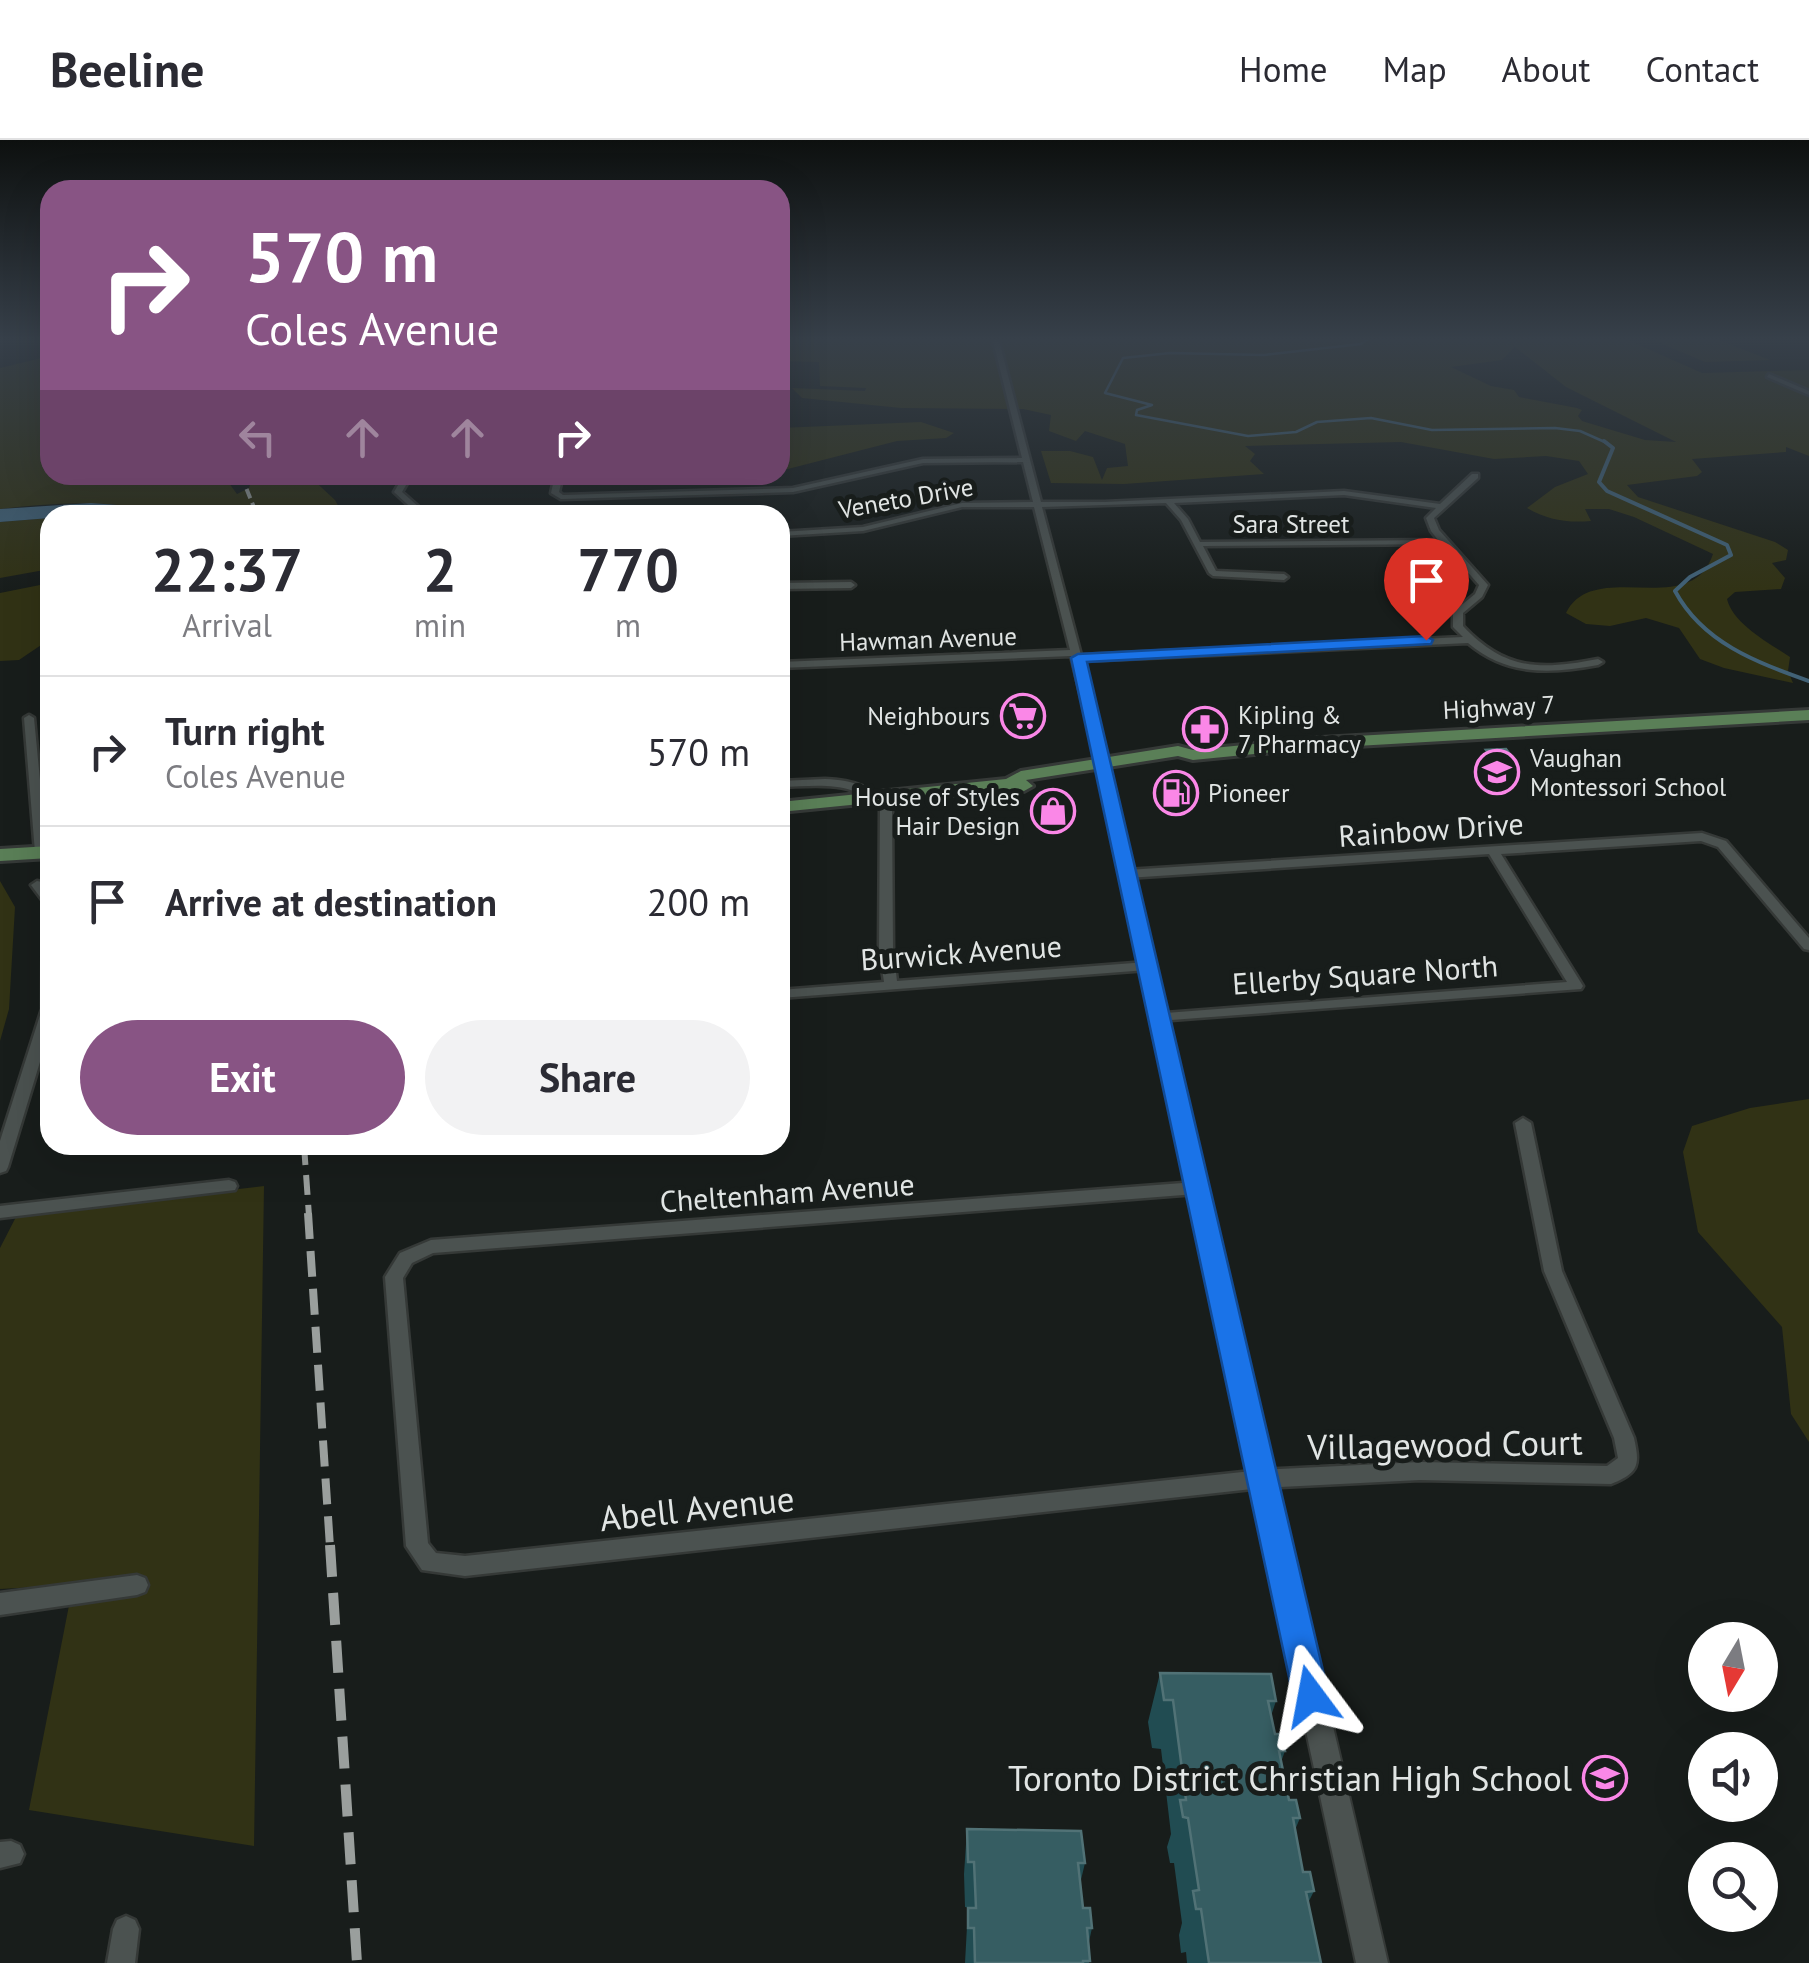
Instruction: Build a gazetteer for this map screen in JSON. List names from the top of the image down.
{
  "streets": {
    "main road": ["Highway 7"],
    "street": [
      "Veneto Drive",
      "Sara Street",
      "Hawman Avenue",
      "Rainbow Drive",
      "Burwick Avenue",
      "Ellerby Square North",
      "Cheltenham Avenue",
      "Villagewood Court",
      "Abell Avenue"
    ]
  },
  "crossings": [
    ["Rainbow Drive", "Ellerby Square North"],
    ["Cheltenham Avenue", "Abell Avenue"],
    ["Villagewood Court", "Abell Avenue"]
  ],
  "places": {
    "supermarket": ["Neighbours"],
    "pharmacy": ["Kipling & 7 Pharmacy"],
    "school or university": ["Vaughan Montessori School", "Toronto District Christian High School"],
    "fuel station": ["Pioneer"],
    "shop": ["House of Styles Hair Design"]
  },
  "north": "bottom",
  "page": {
    "header": "Beeline",
    "nav": [
      "Home",
      "Map",
      "About",
      "Contact"
    ],
    "turn": ["570 m", "Coles Avenue"],
    "eta": [
      "22:37",
      "Arrival",
      "2",
      "min",
      "770",
      "m"
    ],
    "list": [
      {
        "name": "Turn right",
        "note": "Coles Avenue",
        "value": "570 m"
      },
      {
        "name": "Arrive at destination",
        "value": "200 m"
      }
    ],
    "buttons": ["Exit", "Share"]
  }
}
